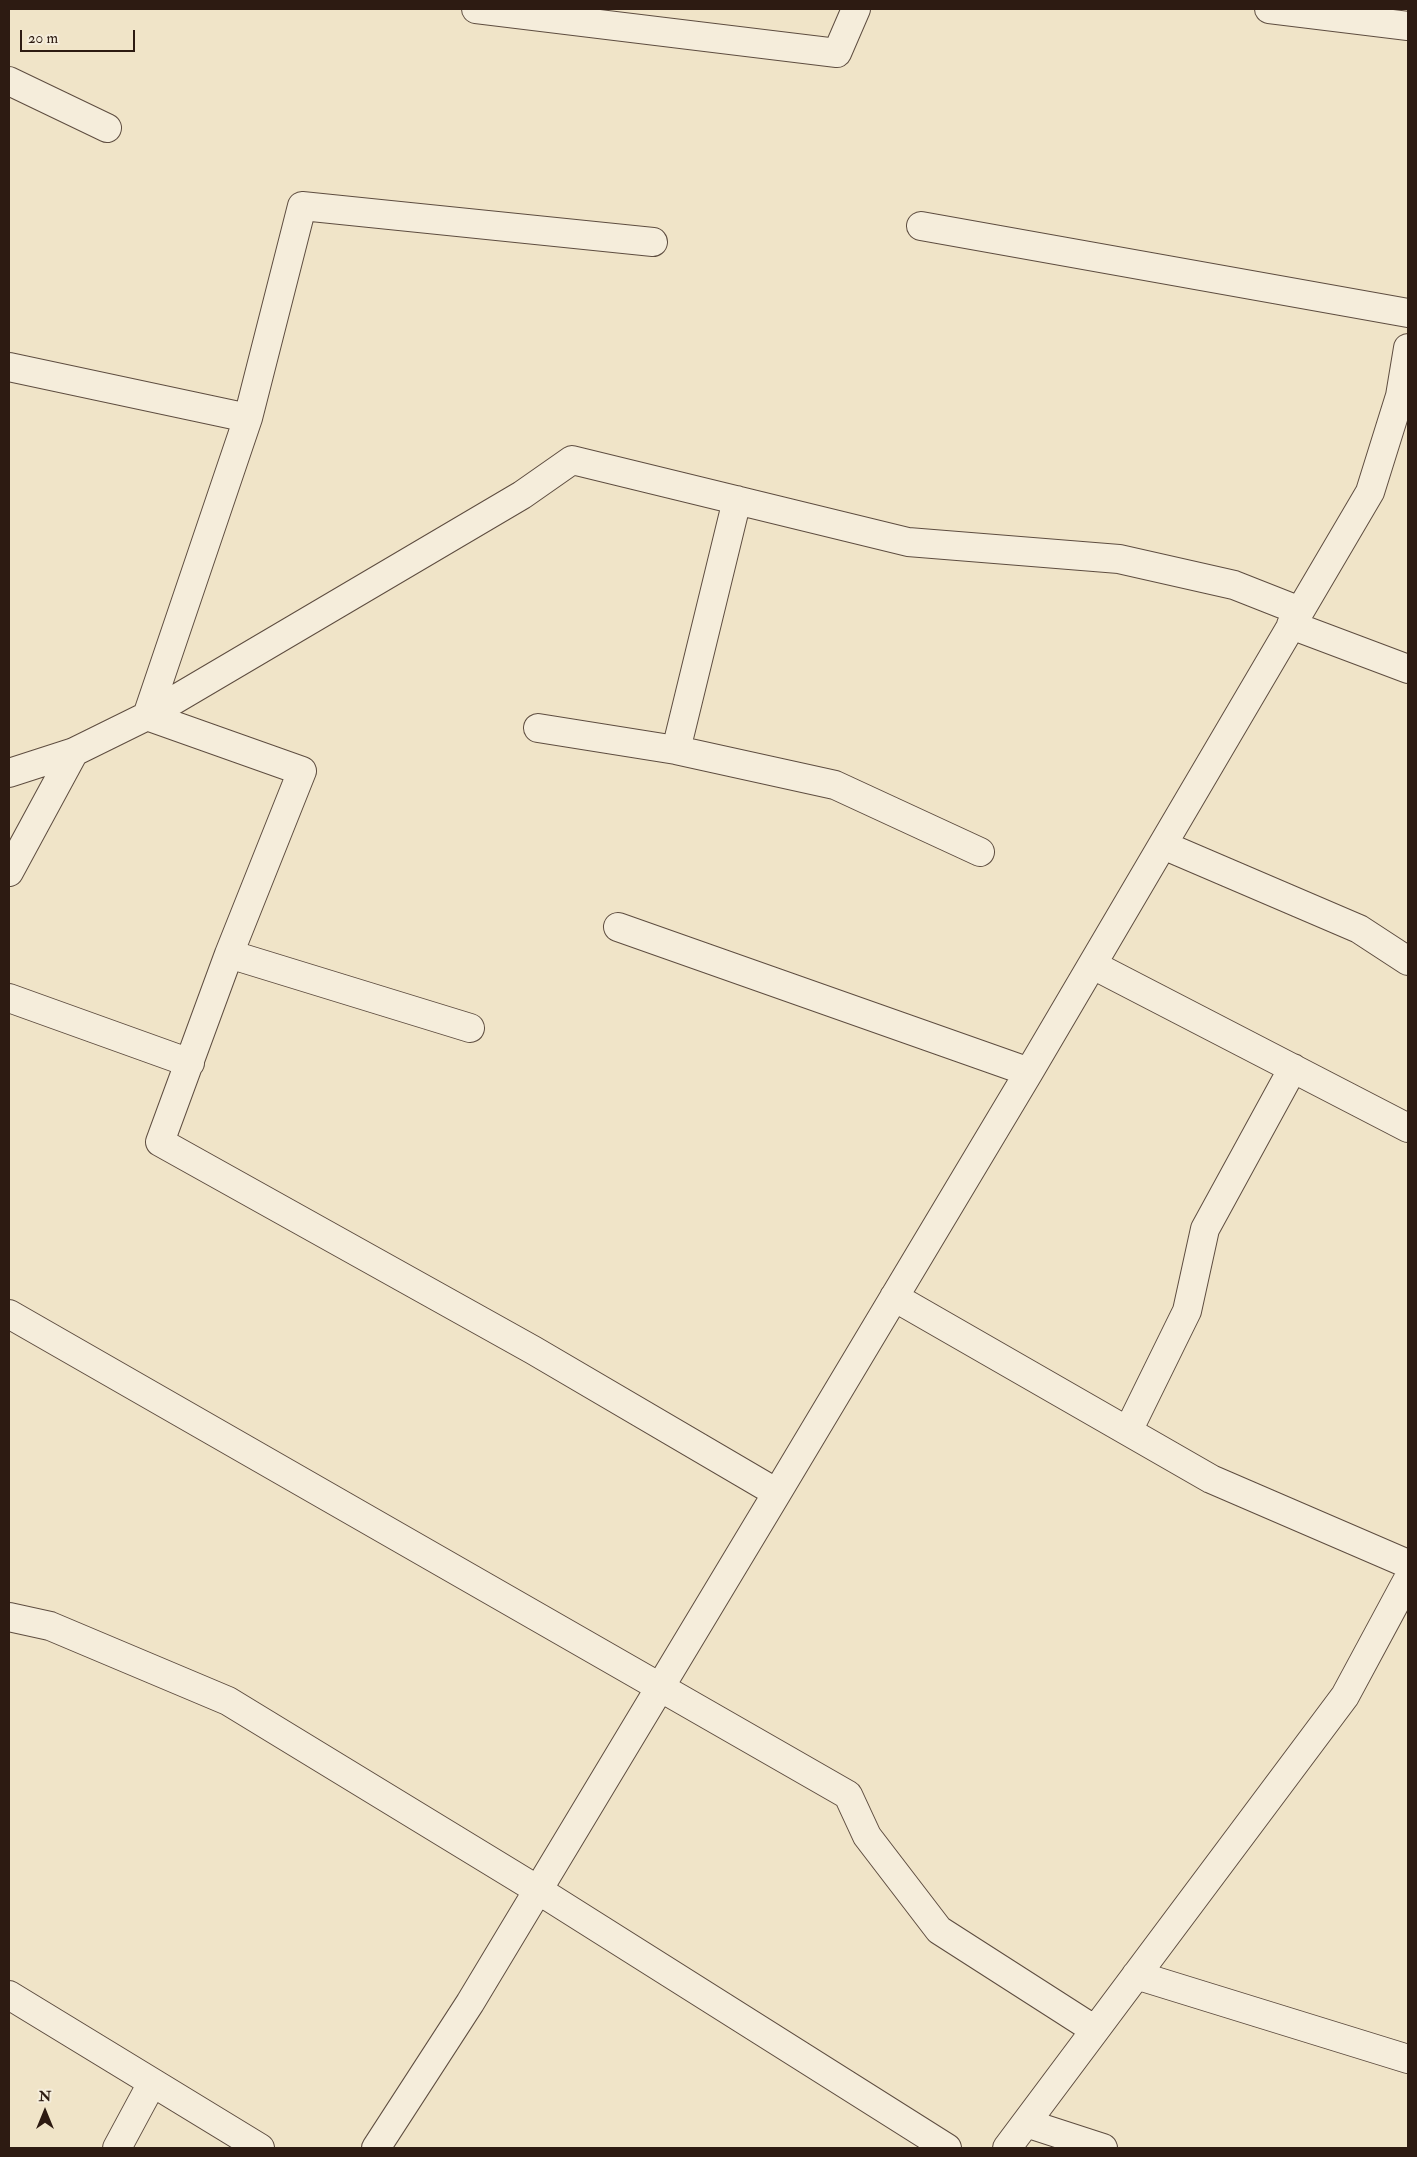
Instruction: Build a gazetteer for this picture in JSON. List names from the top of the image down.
{
  "scale_bar": "20 m",
  "north": "top"
}
